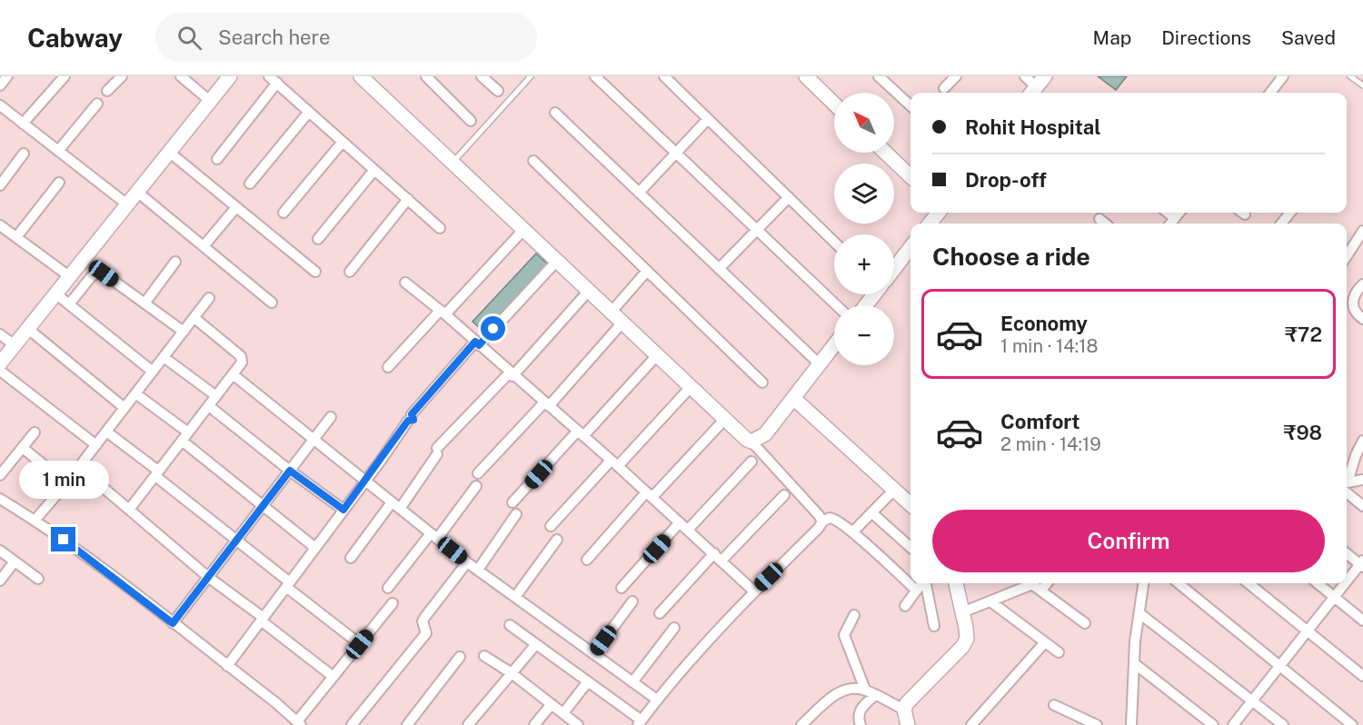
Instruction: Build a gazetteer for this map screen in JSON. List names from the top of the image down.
{
  "north": "top left",
  "page": {
    "header": "Cabway",
    "search": "Search here",
    "nav": ["Map", "Directions", "Saved"],
    "map_buttons": ["+", "−"],
    "banner": ["Rohit Hospital", "Drop-off"],
    "heading": "Choose a ride",
    "list": [
      {
        "name": "Economy",
        "note": "1 min · 14:18",
        "value": "₹72"
      },
      {
        "name": "Comfort",
        "note": "2 min · 14:19",
        "value": "₹98"
      }
    ],
    "bubble": "1 min",
    "buttons": "Confirm"
  }
}
